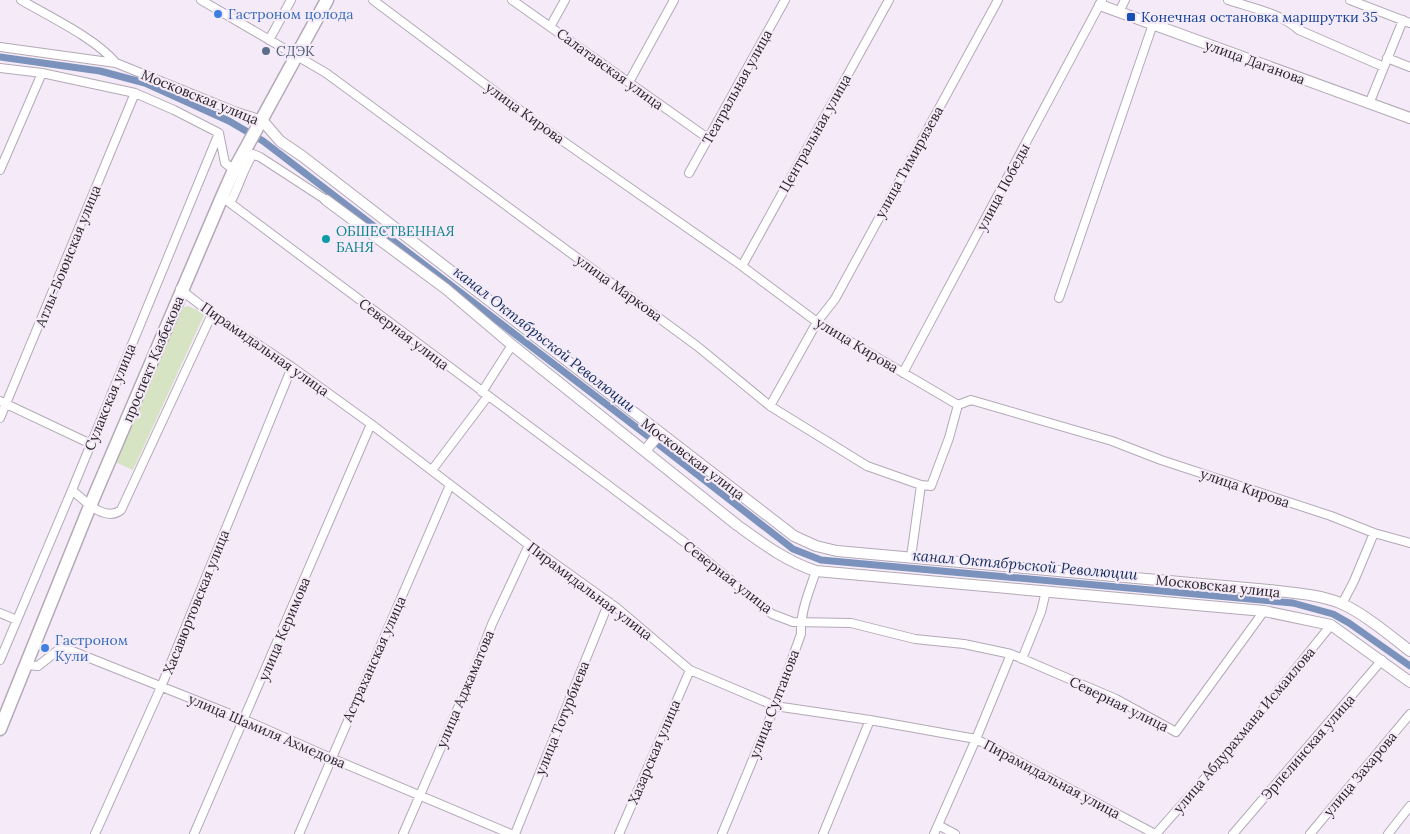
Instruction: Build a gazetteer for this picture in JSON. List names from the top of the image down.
{
  "streets": {
    "highway": ["проспект Казбекова"],
    "main road": ["улица Даганова", "Московская улица"],
    "street": [
      "Салатавская улица",
      "Театральная улица",
      "улица Кирова",
      "Центральная улица",
      "улица Тимирязева",
      "улица Победы",
      "Атлы-Боюнская улица",
      "улица Маркова",
      "Северная улица",
      "Пирамидальная улица",
      "Сулакская улица",
      "Хасавюртовская улица",
      "улица Керимова",
      "Астраханская улица",
      "улица Аджаматова",
      "улица Султанова",
      "улица Тотурбиева",
      "улица Абдурахмана Исмаилова",
      "улица Шамиля Ахмедова",
      "Эрпелинская улица",
      "Хазарская улица",
      "улица Захарова"
    ]
  },
  "crossings": [
    ["улица Даганова", "улица Победы"],
    ["Салатавская улица", "Театральная улица"],
    ["Московская улица", "Северная улица"],
    ["Московская улица", "проспект Казбекова"],
    ["Московская улица", "улица Султанова"],
    ["Московская улица", "улица Абдурахмана Исмаилова"],
    ["улица Кирова", "Центральная улица"],
    ["улица Кирова", "улица Тимирязева"],
    ["улица Кирова", "улица Победы"],
    ["улица Тимирязева", "улица Маркова"],
    ["улица Маркова", "проспект Казбекова"],
    ["Северная улица", "проспект Казбекова"],
    ["Северная улица", "улица Султанова"],
    ["Пирамидальная улица", "проспект Казбекова"],
    ["Пирамидальная улица", "Хасавюртовская улица"],
    ["Пирамидальная улица", "улица Керимова"],
    ["Пирамидальная улица", "Астраханская улица"],
    ["Пирамидальная улица", "улица Аджаматова"],
    ["Пирамидальная улица", "улица Султанова"],
    ["Пирамидальная улица", "улица Тотурбиева"],
    ["Пирамидальная улица", "улица Абдурахмана Исмаилова"],
    ["Пирамидальная улица", "Хазарская улица"],
    ["проспект Казбекова", "улица Шамиля Ахмедова"],
    ["Хасавюртовская улица", "улица Шамиля Ахмедова"],
    ["улица Керимова", "улица Шамиля Ахмедова"],
    ["Астраханская улица", "улица Шамиля Ахмедова"],
    ["улица Аджаматова", "улица Шамиля Ахмедова"]
  ],
  "water": ["канал Октябрьской Революции"],
  "places": {
    "other": [
      "Гастроном цолода",
      "СДЭК",
      "ОБШЕСТВЕННАЯ БАНЯ",
      "Гастроном Кули"
    ],
    "transit": ["Конечная остановка маршрутки 35"]
  }
}
